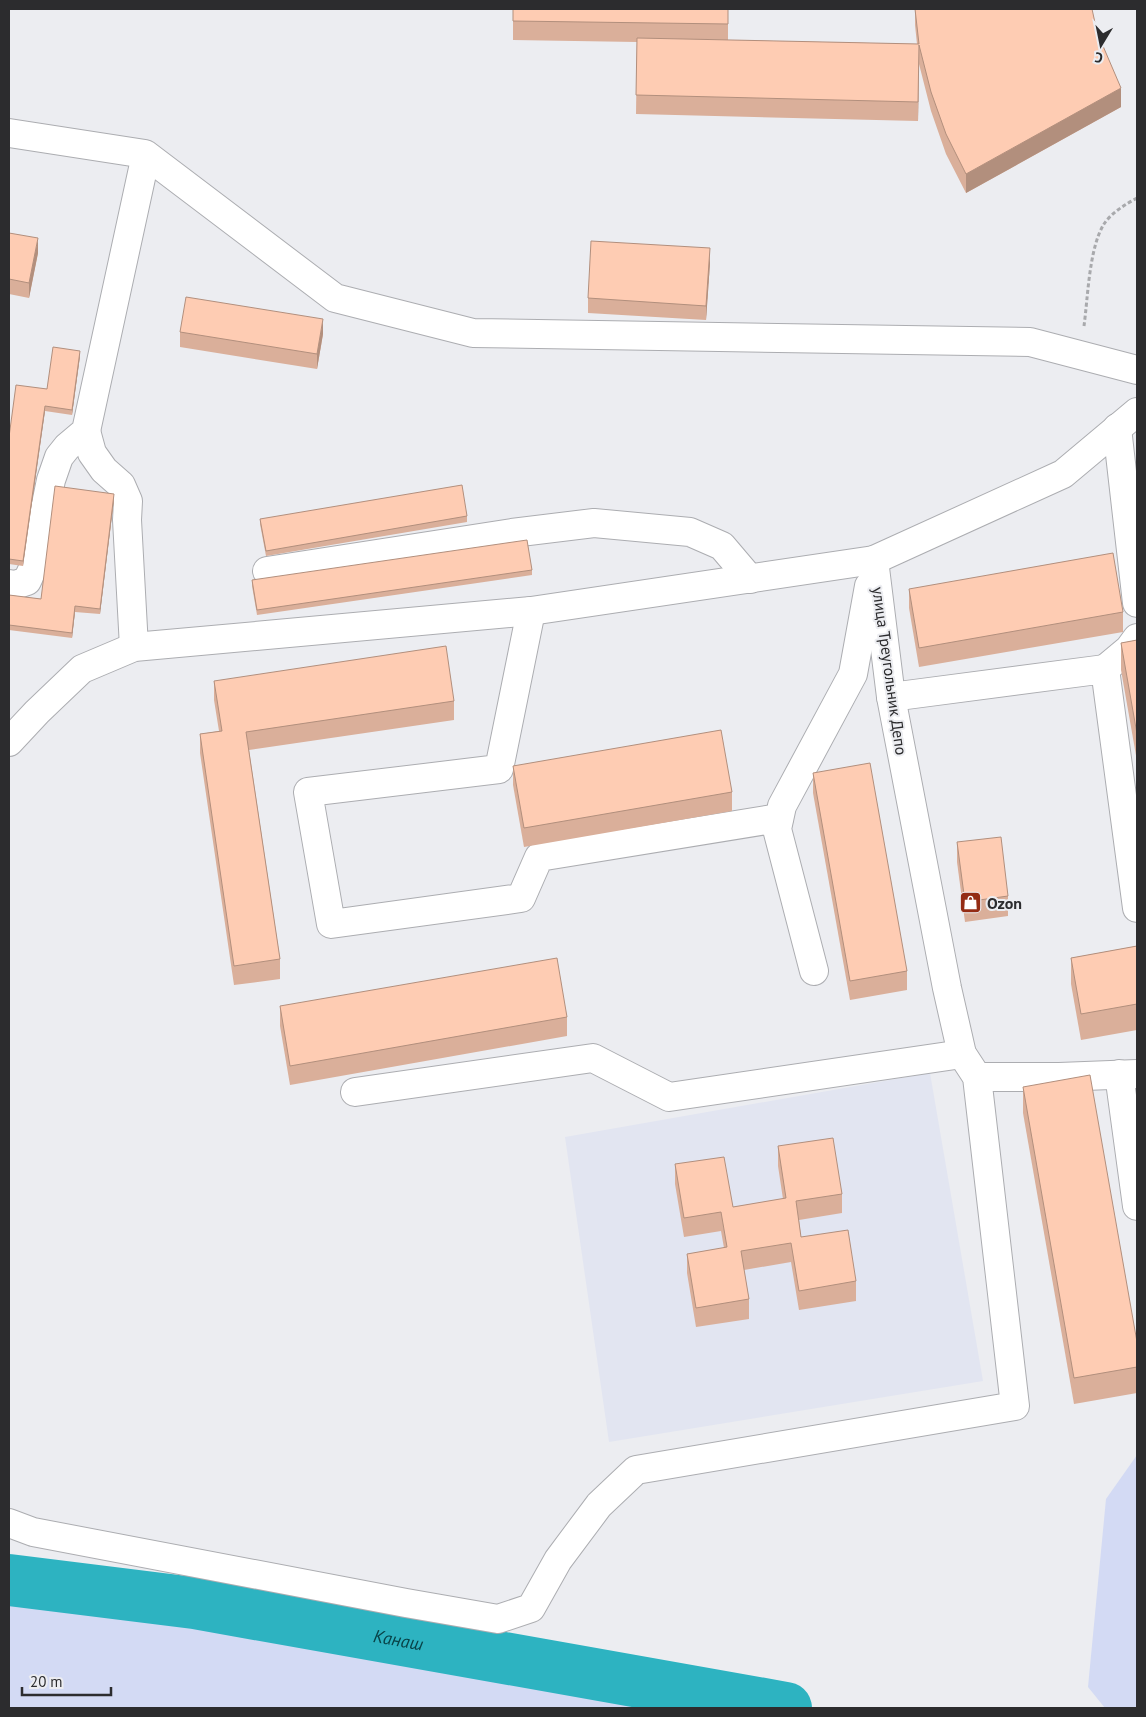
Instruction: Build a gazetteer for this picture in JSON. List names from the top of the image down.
{
  "streets": {
    "street": ["улица Треугольник Депо"]
  },
  "water": ["Канаш"],
  "places": {
    "shop": ["Ozon"]
  },
  "scale_bar": "20 m",
  "north": "bottom"
}
